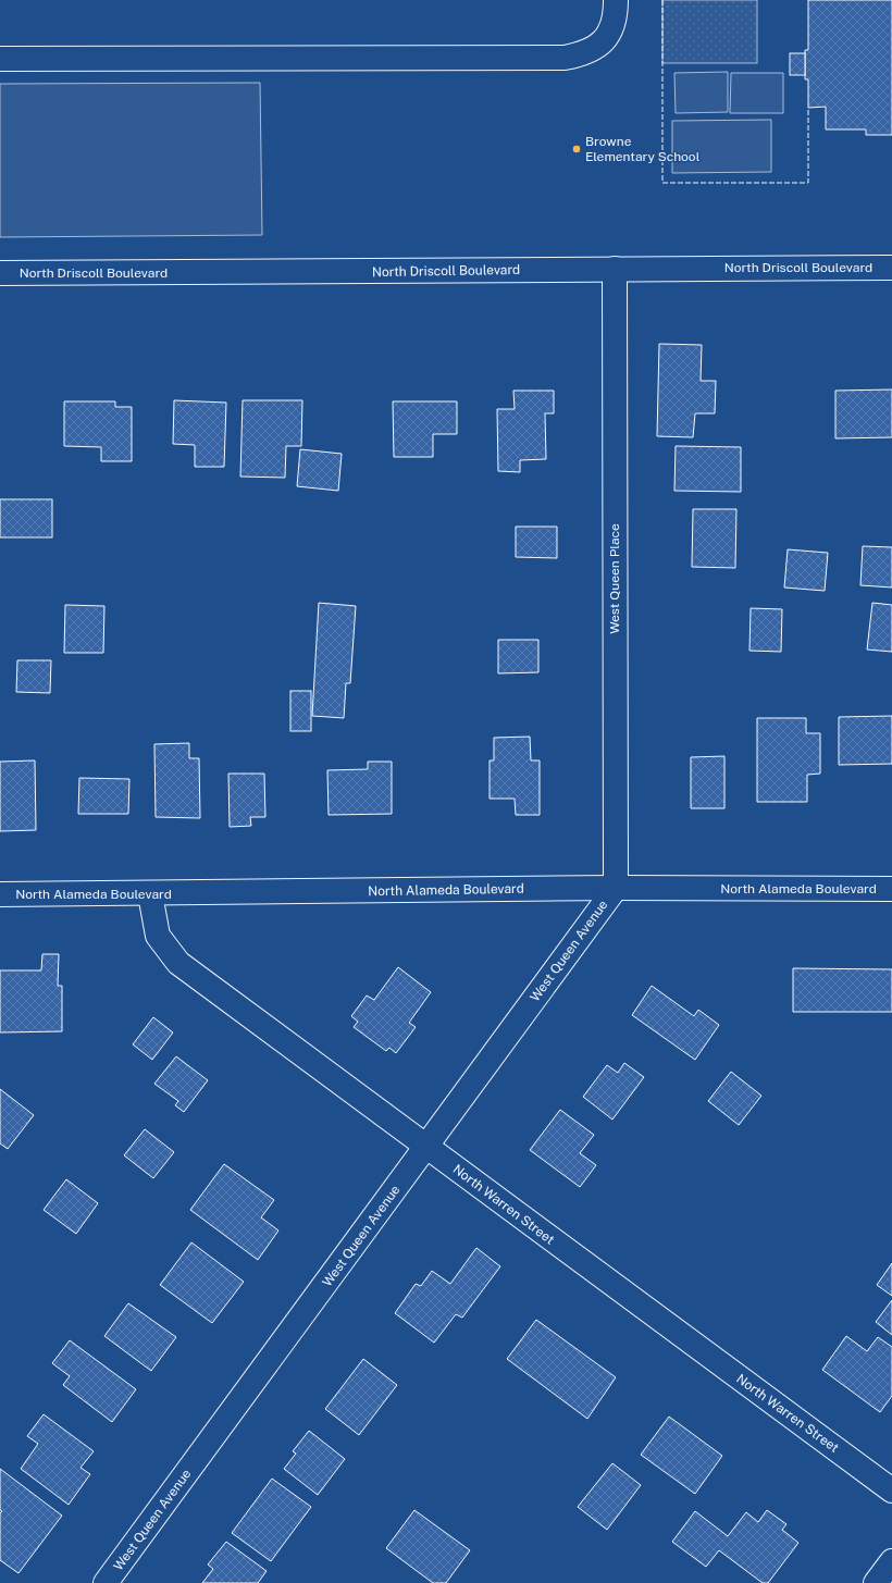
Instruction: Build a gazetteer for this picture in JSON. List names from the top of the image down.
{
  "streets": {
    "street": [
      "North Driscoll Boulevard",
      "West Queen Place",
      "North Alameda Boulevard",
      "West Queen Avenue",
      "North Warren Street"
    ]
  },
  "crossings": [
    ["North Driscoll Boulevard", "West Queen Place"],
    ["West Queen Place", "North Alameda Boulevard"],
    ["West Queen Place", "West Queen Avenue"],
    ["North Alameda Boulevard", "West Queen Avenue"],
    ["North Alameda Boulevard", "North Warren Street"],
    ["West Queen Avenue", "North Warren Street"]
  ],
  "places": ["Browne Elementary School"]
}
